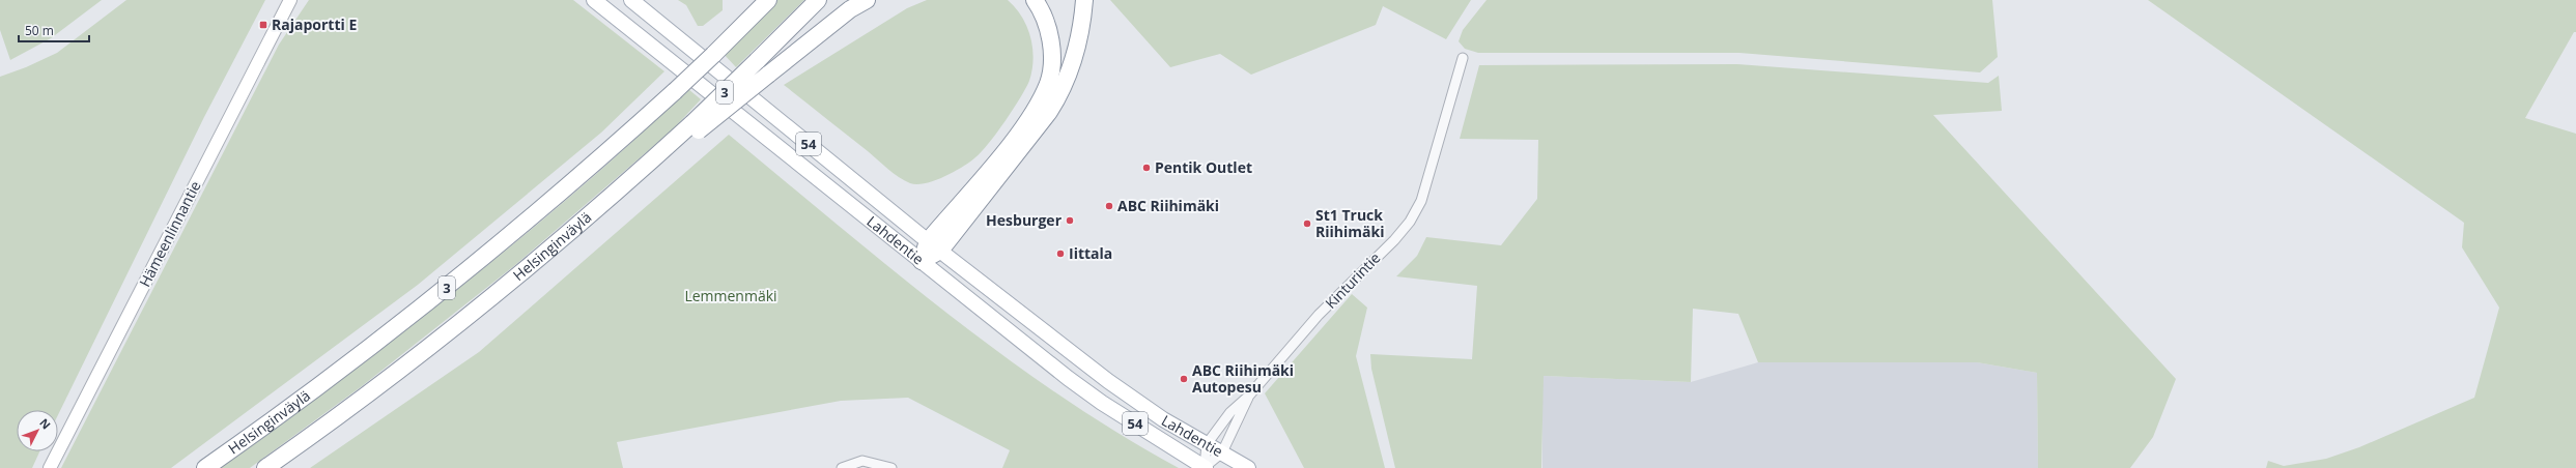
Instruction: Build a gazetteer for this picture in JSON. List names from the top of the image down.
{
  "streets": {
    "highway": ["3", "Helsinginväylä"],
    "main road": ["54", "Hämeenlinnantie", "Lahdentie"],
    "street": ["Kinturintie"]
  },
  "crossings": [
    ["3", "Helsinginväylä"],
    ["Lahdentie", "Kinturintie"]
  ],
  "parks": ["Lemmenmäki"],
  "places": {
    "transit": ["Rajaportti E"],
    "other": [
      "Pentik Outlet",
      "ABC Riihimäki",
      "Hesburger",
      "St1 Truck Riihimäki",
      "Iittala",
      "ABC Riihimäki Autopesu"
    ]
  },
  "scale_bar": "50 m",
  "north": "top right"
}
